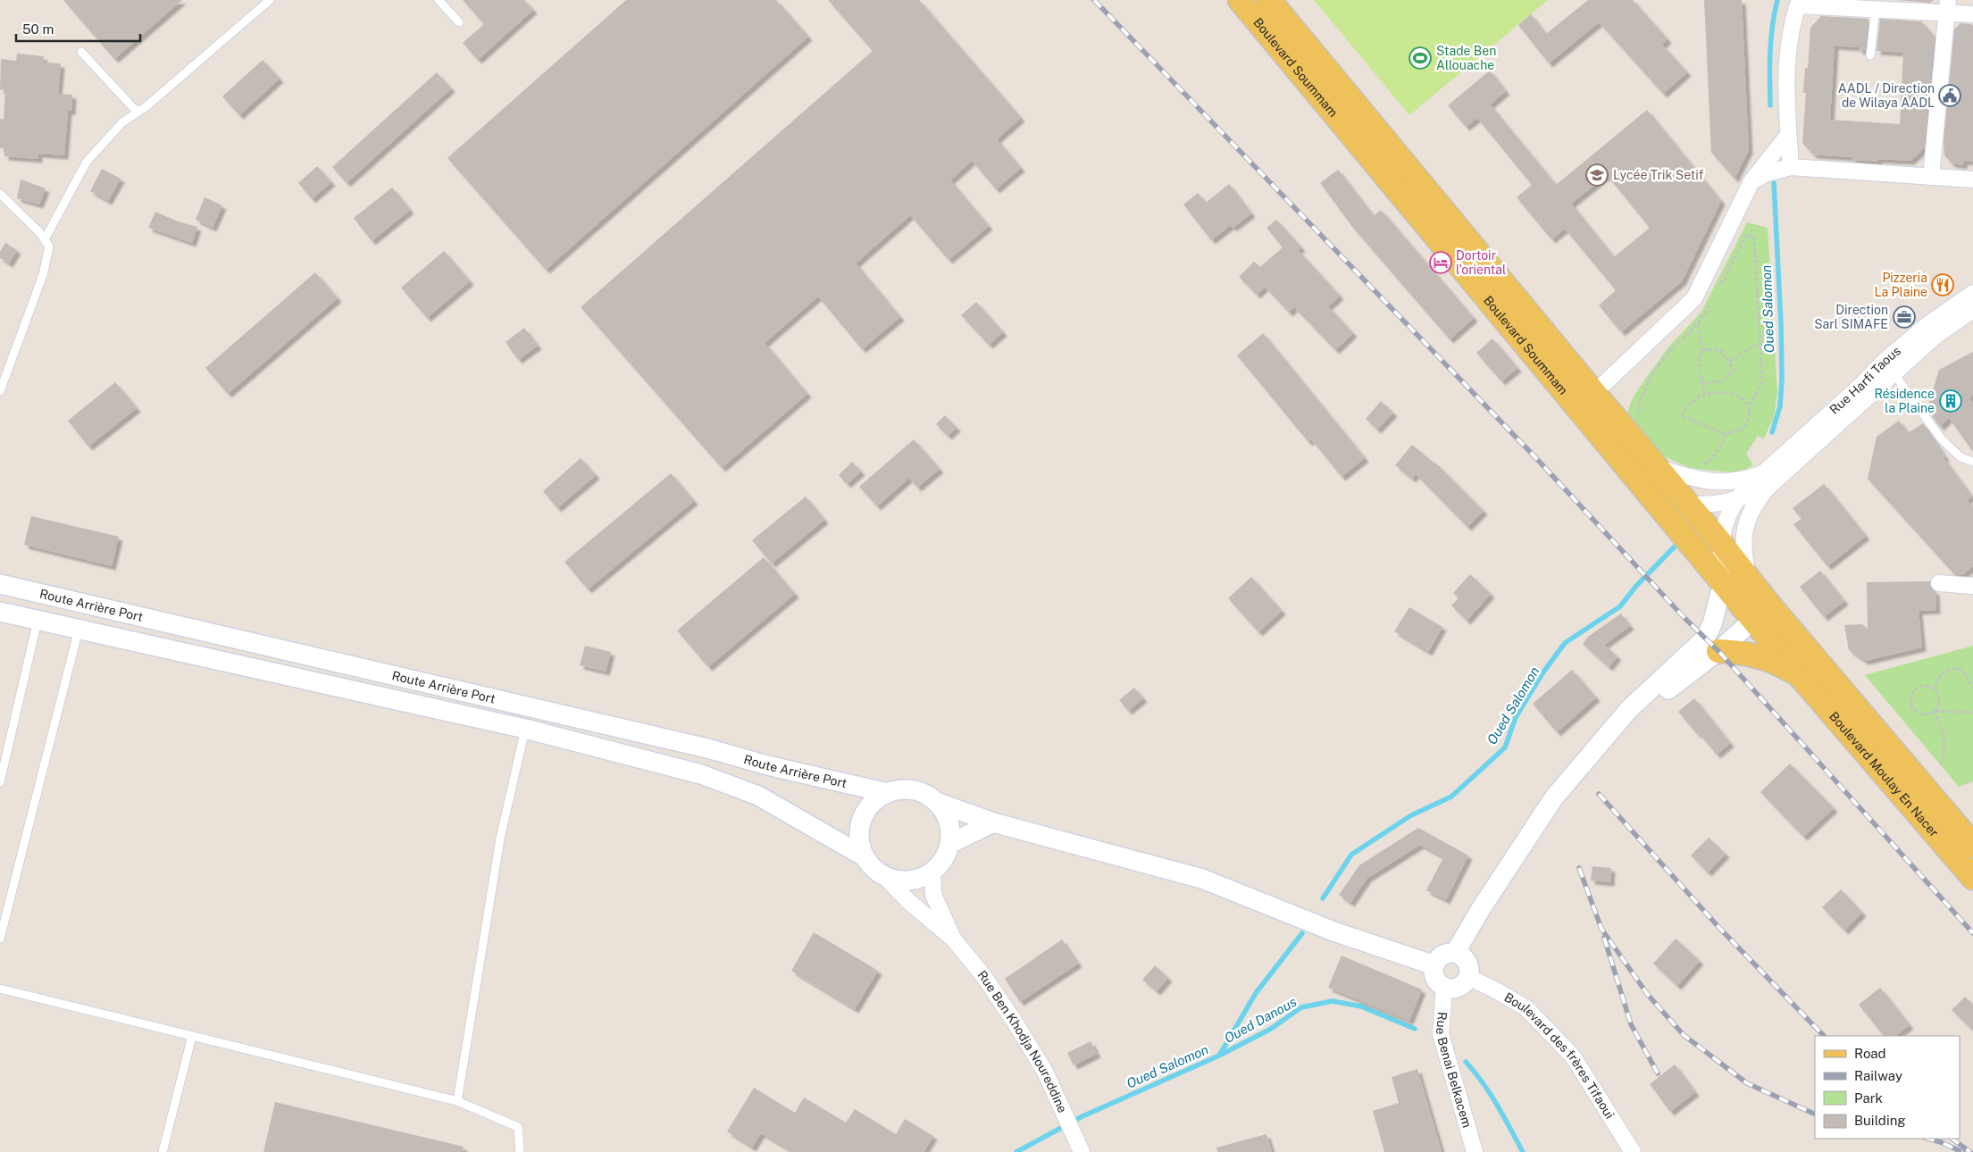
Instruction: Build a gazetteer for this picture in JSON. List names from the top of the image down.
{
  "streets": {
    "main road": ["Boulevard Soummam", "Boulevard Moulay En Nacer"],
    "street": [
      "Rue Harfi Taous",
      "Route Arrière Port",
      "Rue Ben Khodja Noureddine",
      "Boulevard des frères Tifaoui",
      "Rue Benai Belkacem"
    ]
  },
  "crossings": [
    ["Boulevard Soummam", "Rue Harfi Taous"],
    ["Boulevard Soummam", "Boulevard Moulay En Nacer"],
    ["Route Arrière Port", "Rue Ben Khodja Noureddine"],
    ["Boulevard des frères Tifaoui", "Rue Benai Belkacem"]
  ],
  "water": ["Oued Salomon", "Oued Danous"],
  "places": {
    "sports": ["Stade Ben Allouache"],
    "public building": ["AADL / Direction de Wilaya AADL"],
    "school or university": ["Lycée Trik Setif"],
    "hotel": ["Dortoir l'oriental"],
    "restaurant": ["Pizzeria La Plaine"],
    "office": ["Direction Sarl SIMAFE"],
    "building": ["Résidence la Plaine"]
  },
  "legend": [
    "Road",
    "Railway",
    "Park",
    "Building"
  ],
  "scale_bar": "50 m"
}
